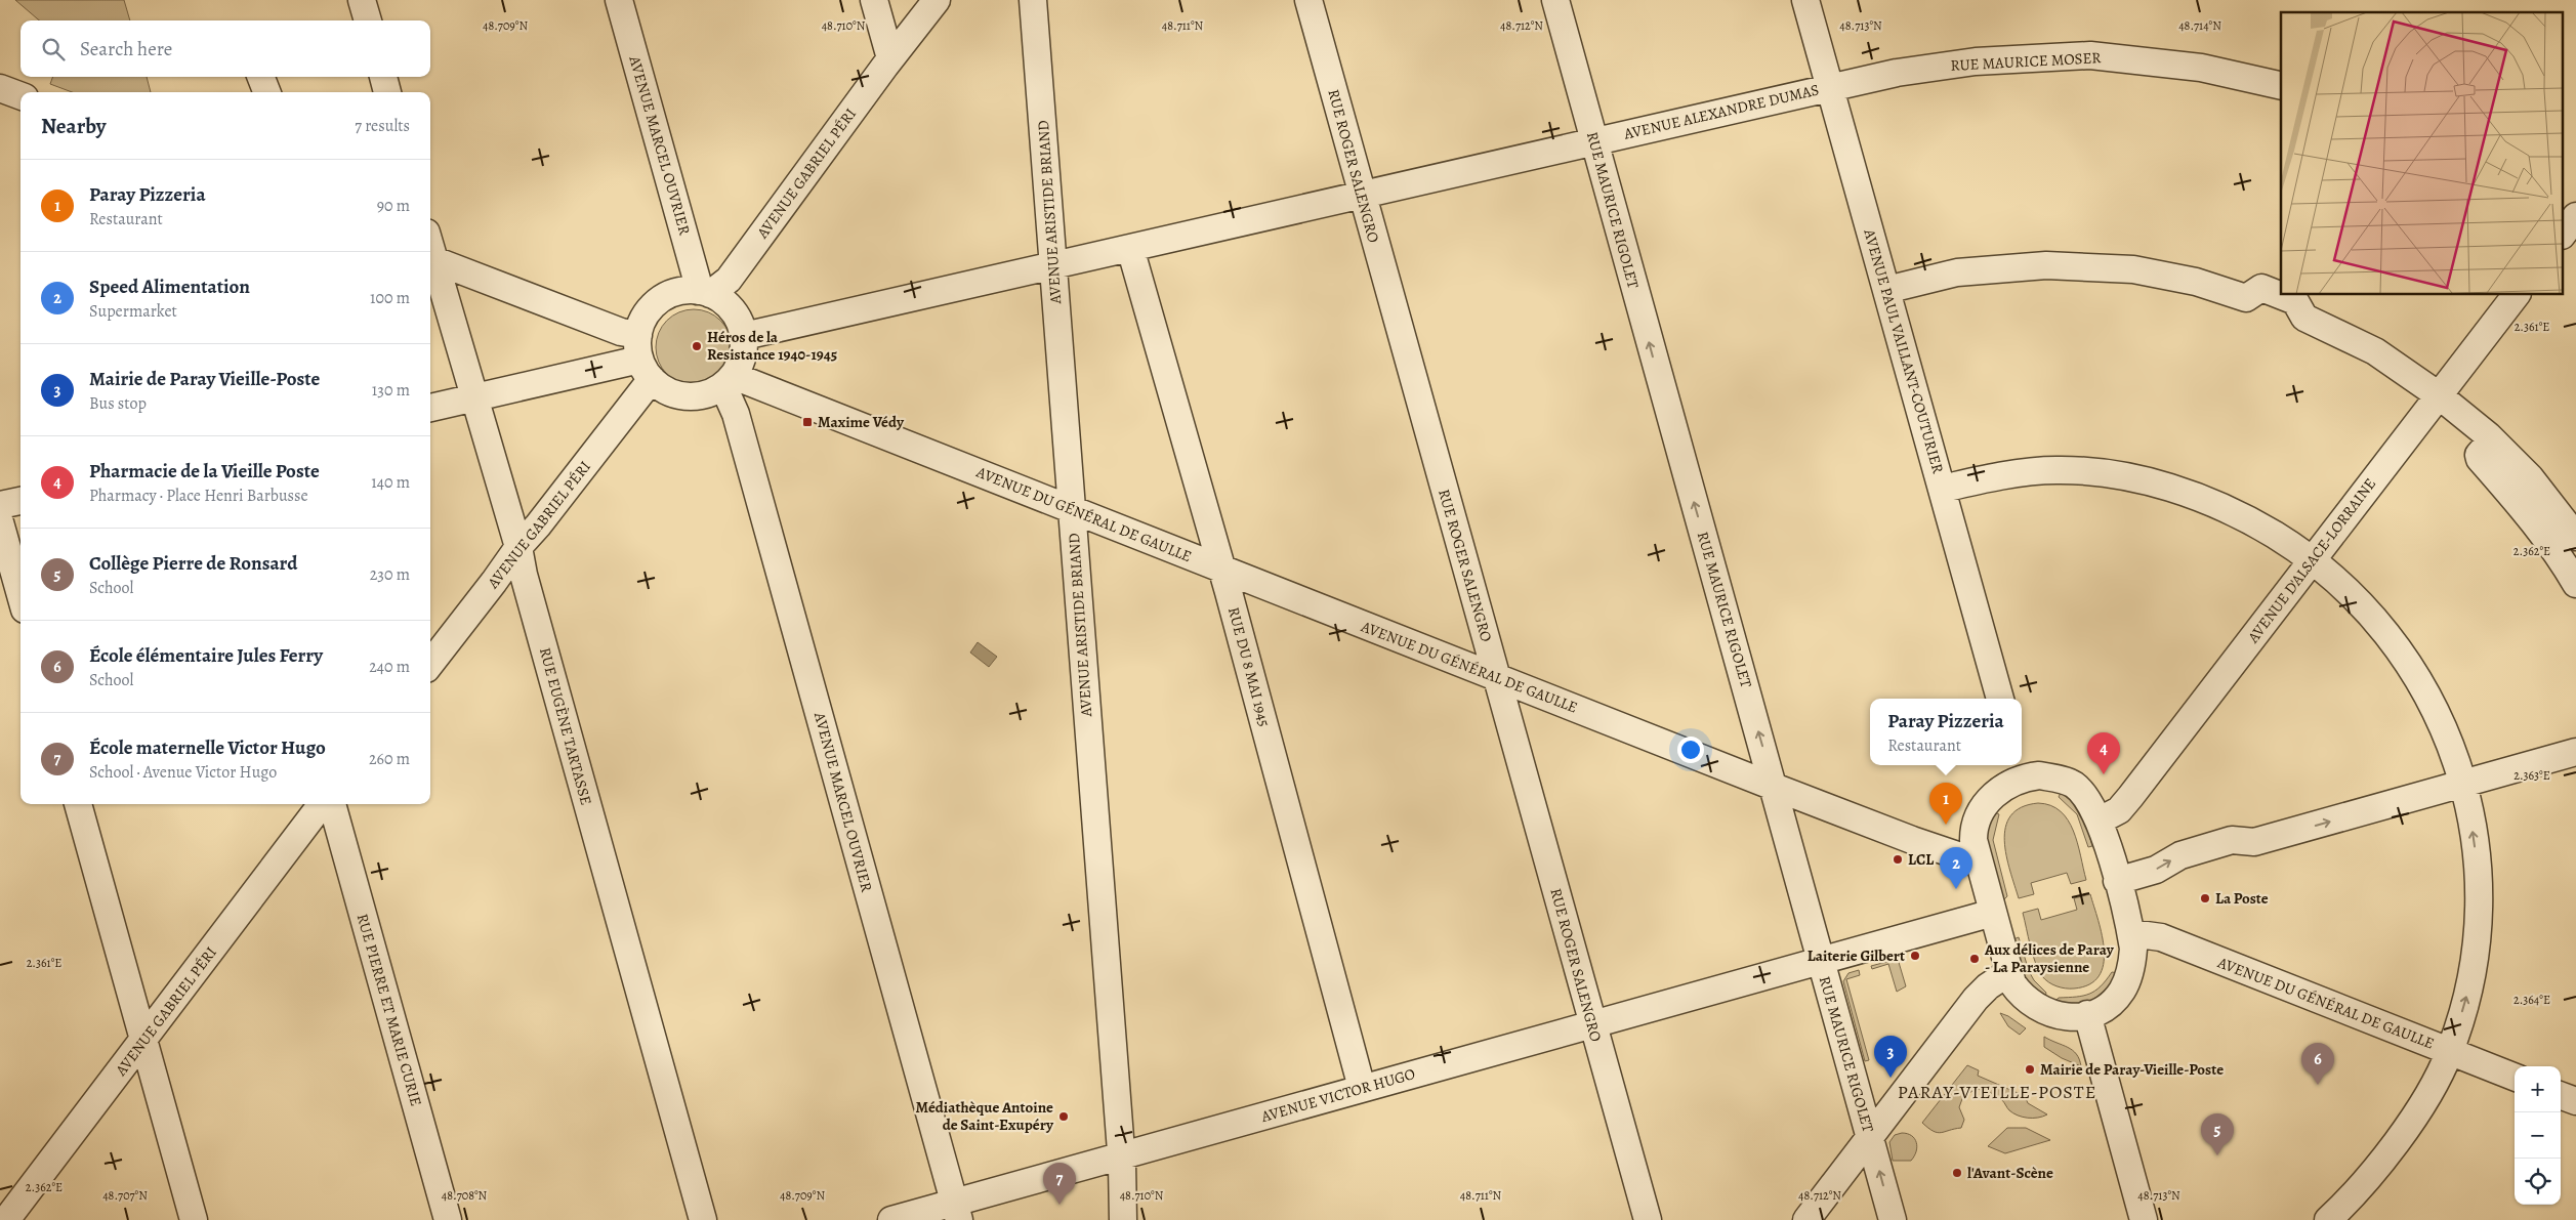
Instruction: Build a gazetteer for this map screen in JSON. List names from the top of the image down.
{
  "streets": {
    "street": [
      "RUE MAURICE MOSER",
      "AVENUE ALEXANDRE DUMAS",
      "AVENUE MARCEL OUVRIER",
      "RUE ROGER SALENGRO",
      "AVENUE GABRIEL PÉRI",
      "RUE MAURICE RIGOLET",
      "AVENUE ARISTIDE BRIAND",
      "AVENUE PAUL VAILLANT-COUTURIER",
      "AVENUE DU GÉNÉRAL DE GAULLE",
      "AVENUE D'ALSACE-LORRAINE",
      "RUE DU 8 MAI 1945",
      "RUE EUGÈNE TARTASSE",
      "RUE PIERRE ET MARIE CURIE",
      "AVENUE VICTOR HUGO"
    ]
  },
  "crossings": [
    ["RUE MAURICE MOSER", "AVENUE ALEXANDRE DUMAS"],
    ["RUE MAURICE MOSER", "AVENUE PAUL VAILLANT-COUTURIER"],
    ["AVENUE ALEXANDRE DUMAS", "AVENUE MARCEL OUVRIER"],
    ["AVENUE ALEXANDRE DUMAS", "RUE ROGER SALENGRO"],
    ["AVENUE ALEXANDRE DUMAS", "AVENUE GABRIEL PÉRI"],
    ["AVENUE ALEXANDRE DUMAS", "RUE MAURICE RIGOLET"],
    ["AVENUE ALEXANDRE DUMAS", "AVENUE ARISTIDE BRIAND"],
    ["AVENUE ALEXANDRE DUMAS", "AVENUE PAUL VAILLANT-COUTURIER"],
    ["AVENUE ALEXANDRE DUMAS", "AVENUE DU GÉNÉRAL DE GAULLE"],
    ["AVENUE ALEXANDRE DUMAS", "RUE DU 8 MAI 1945"],
    ["AVENUE MARCEL OUVRIER", "AVENUE GABRIEL PÉRI"],
    ["AVENUE MARCEL OUVRIER", "AVENUE DU GÉNÉRAL DE GAULLE"],
    ["AVENUE MARCEL OUVRIER", "AVENUE VICTOR HUGO"],
    ["RUE ROGER SALENGRO", "AVENUE DU GÉNÉRAL DE GAULLE"],
    ["RUE ROGER SALENGRO", "AVENUE VICTOR HUGO"],
    ["AVENUE GABRIEL PÉRI", "AVENUE DU GÉNÉRAL DE GAULLE"],
    ["AVENUE GABRIEL PÉRI", "RUE EUGÈNE TARTASSE"],
    ["RUE MAURICE RIGOLET", "AVENUE DU GÉNÉRAL DE GAULLE"],
    ["RUE MAURICE RIGOLET", "AVENUE VICTOR HUGO"],
    ["AVENUE ARISTIDE BRIAND", "AVENUE DU GÉNÉRAL DE GAULLE"],
    ["AVENUE ARISTIDE BRIAND", "AVENUE VICTOR HUGO"],
    ["AVENUE DU GÉNÉRAL DE GAULLE", "RUE DU 8 MAI 1945"],
    ["RUE DU 8 MAI 1945", "AVENUE VICTOR HUGO"]
  ],
  "one_way": ["RUE MAURICE RIGOLET"],
  "districts": ["PARAY-VIEILLE-POSTE"],
  "places": {
    "other": [
      "Héros de la Resistance 1940-1945",
      "LCL",
      "La Poste",
      "Laiterie Gilbert",
      "Aux délices de Paray - La Paraysienne",
      "Mairie de Paray-Vieille-Poste",
      "Médiathèque Antoine de Saint-Exupéry",
      "l'Avant-Scène"
    ],
    "transit": ["Maxime Védy"]
  },
  "page": {
    "search": "Search here",
    "heading": ["Nearby", "7 results"],
    "list": [
      {
        "mark": "1",
        "name": "Paray Pizzeria",
        "note": "Restaurant",
        "value": "90 m"
      },
      {
        "mark": "2",
        "name": "Speed Alimentation",
        "note": "Supermarket",
        "value": "100 m"
      },
      {
        "mark": "3",
        "name": "Mairie de Paray Vieille-Poste",
        "note": "Bus stop",
        "value": "130 m"
      },
      {
        "mark": "4",
        "name": "Pharmacie de la Vieille Poste",
        "note": "Pharmacy · Place Henri Barbusse",
        "value": "140 m"
      },
      {
        "mark": "5",
        "name": "Collège Pierre de Ronsard",
        "note": "School",
        "value": "230 m"
      },
      {
        "mark": "6",
        "name": "École élémentaire Jules Ferry",
        "note": "School",
        "value": "240 m"
      },
      {
        "mark": "7",
        "name": "École maternelle Victor Hugo",
        "note": "School · Avenue Victor Hugo",
        "value": "260 m"
      }
    ],
    "popup": ["Paray Pizzeria", "Restaurant"],
    "pins": [
      "4",
      "1",
      "2",
      "3",
      "6",
      "5",
      "7"
    ],
    "map_buttons": ["+", "−"]
  },
  "coordinates": [
    "48.709°N",
    "48.710°N",
    "48.711°N",
    "48.712°N",
    "48.713°N",
    "48.714°N",
    "2.361°E",
    "2.362°E",
    "2.363°E",
    "2.364°E",
    "48.707°N",
    "48.708°N"
  ]
}
